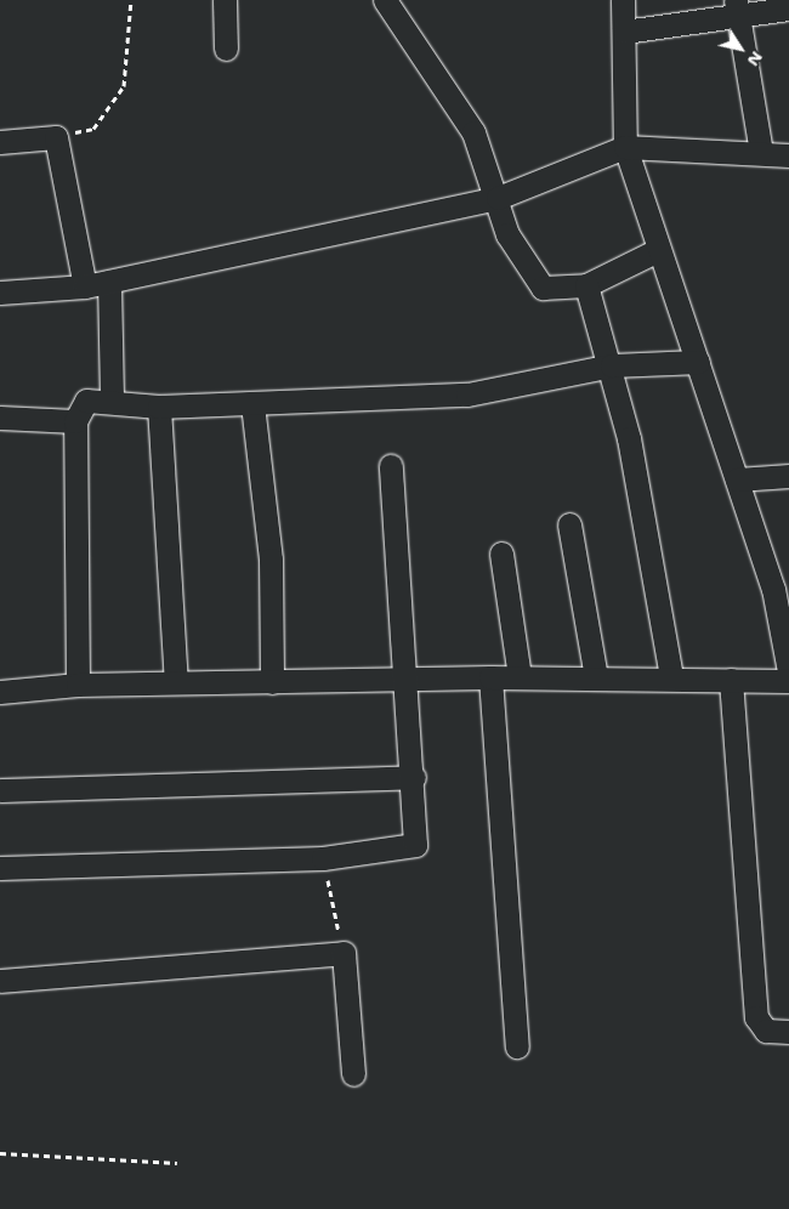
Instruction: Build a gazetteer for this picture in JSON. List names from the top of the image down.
{
  "north": "bottom right"
}
